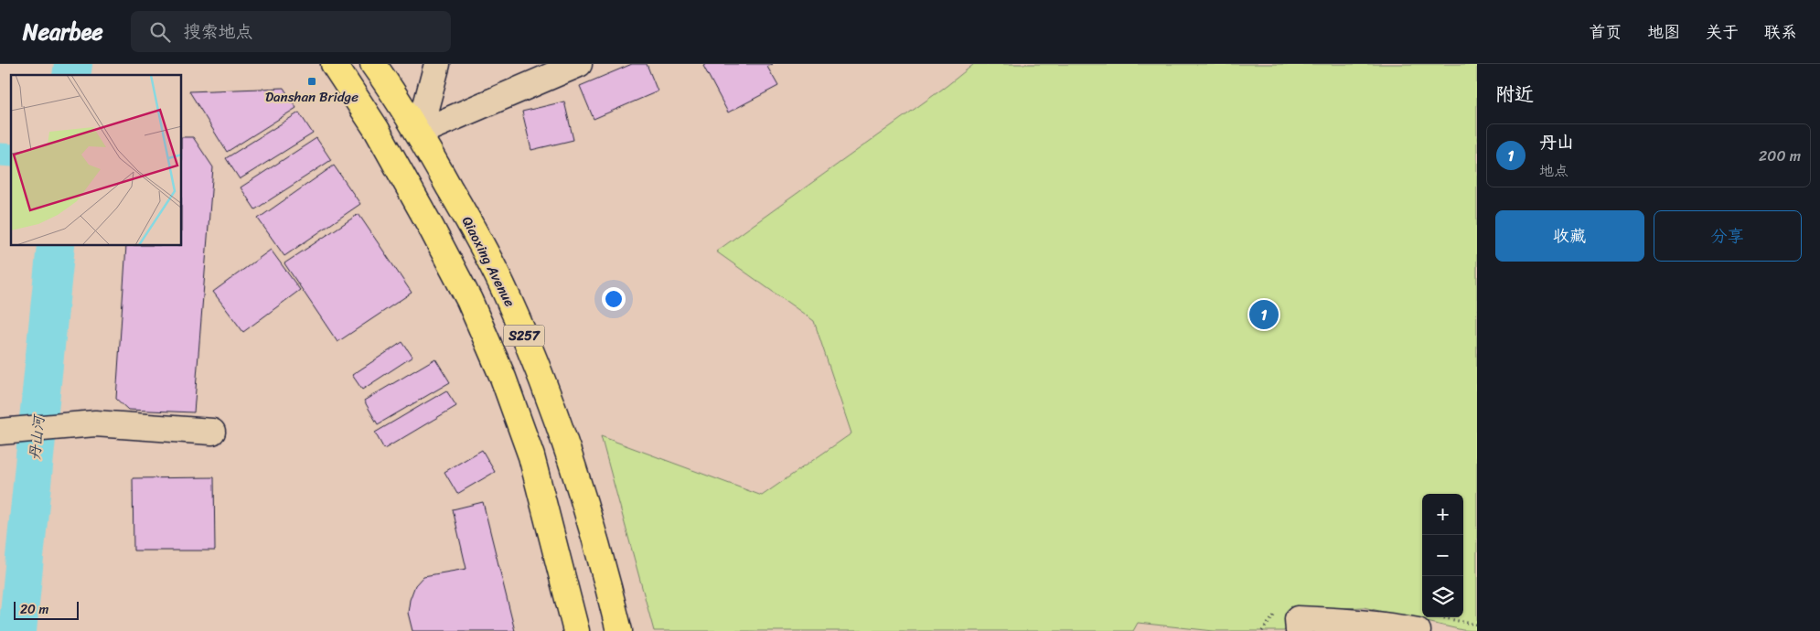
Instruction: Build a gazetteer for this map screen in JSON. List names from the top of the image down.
{
  "streets": {
    "main road": ["Qiaoxing Avenue", "S257"]
  },
  "water": ["丹山河"],
  "places": {
    "transit": ["Danshan Bridge"]
  },
  "scale_bar": "20 m",
  "page": {
    "header": "Nearbee",
    "search": "搜索地点",
    "nav": [
      "首页",
      "地图",
      "关于",
      "联系"
    ],
    "heading": "附近",
    "list": [
      {
        "mark": "1",
        "name": "丹山",
        "note": "地点",
        "value": "200 m"
      }
    ],
    "buttons": ["收藏", "分享"],
    "pins": "1",
    "map_buttons": ["+", "−"],
    "scale": "20 m"
  }
}
